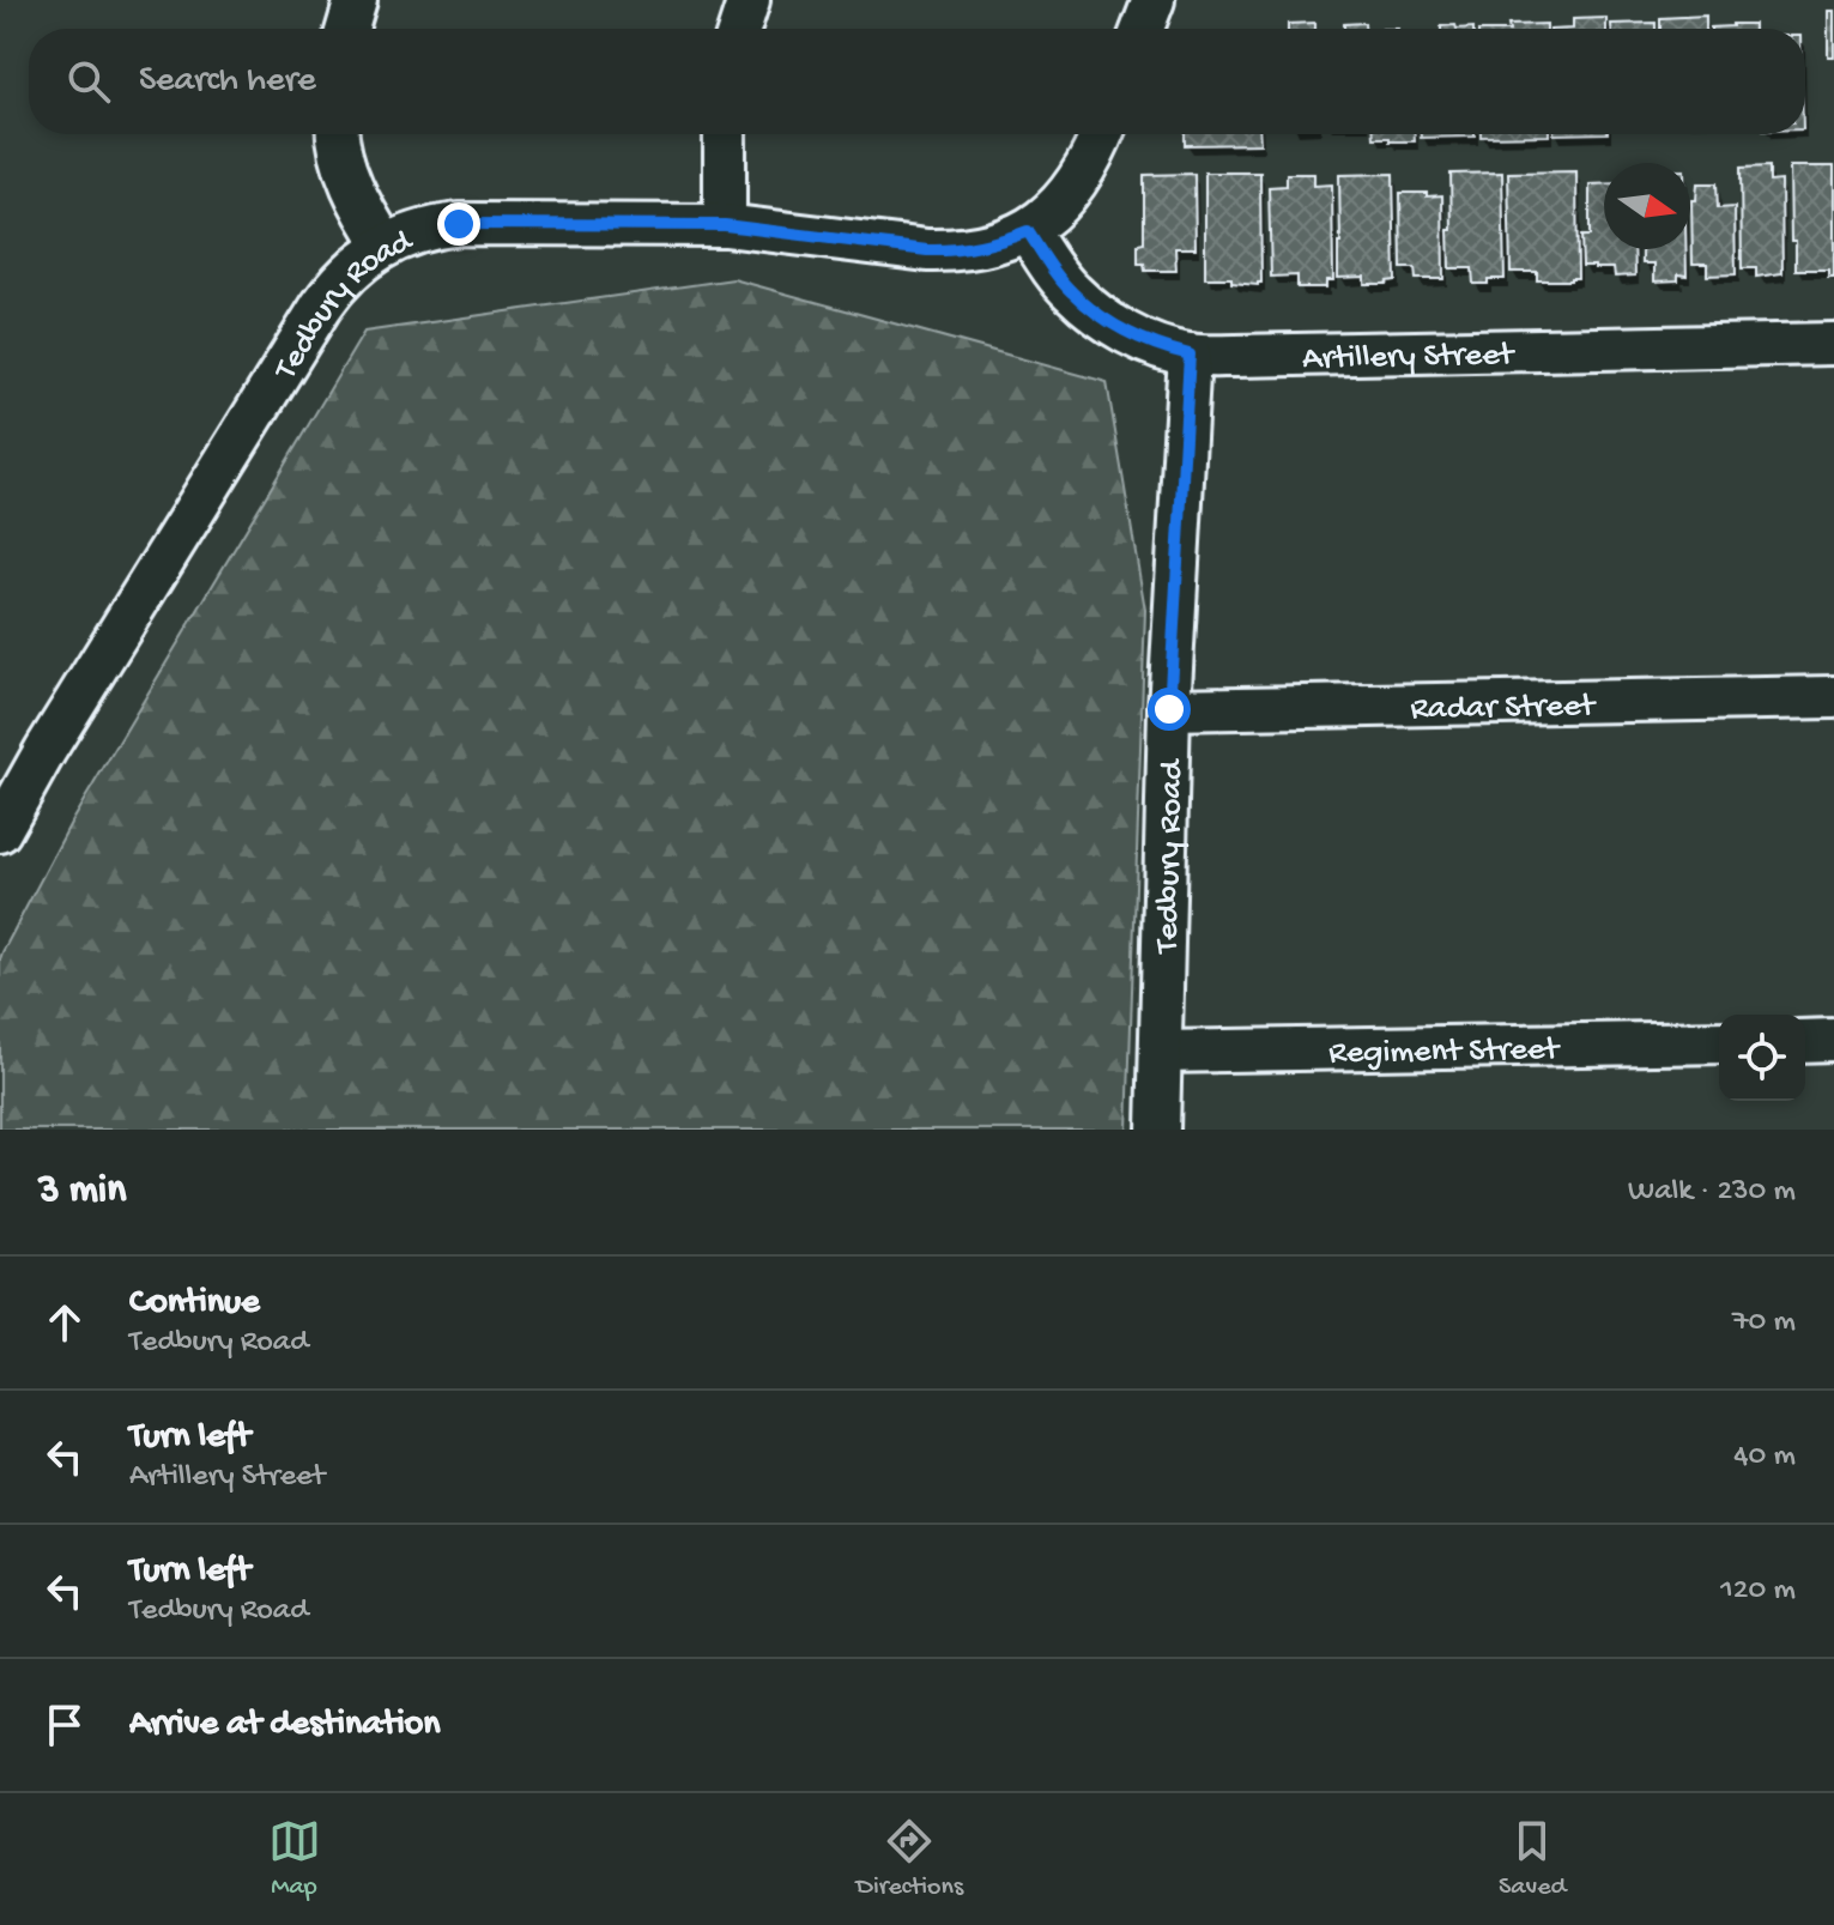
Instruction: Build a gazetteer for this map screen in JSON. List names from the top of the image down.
{
  "streets": {
    "street": [
      "Tedbury Road",
      "Artillery Street",
      "Radar Street",
      "Regiment Street"
    ]
  },
  "crossings": [
    ["Tedbury Road", "Artillery Street"],
    ["Tedbury Road", "Radar Street"],
    ["Tedbury Road", "Regiment Street"]
  ],
  "north": "right",
  "page": {
    "search": "Search here",
    "heading": ["3 min", "Walk · 230 m"],
    "list": [
      ["Continue", "Tedbury Road", "70 m"],
      ["Turn left", "Artillery Street", "40 m"],
      ["Turn left", "Tedbury Road", "120 m"],
      "Arrive at destination"
    ],
    "nav": ["Map", "Directions", "Saved"]
  }
}
